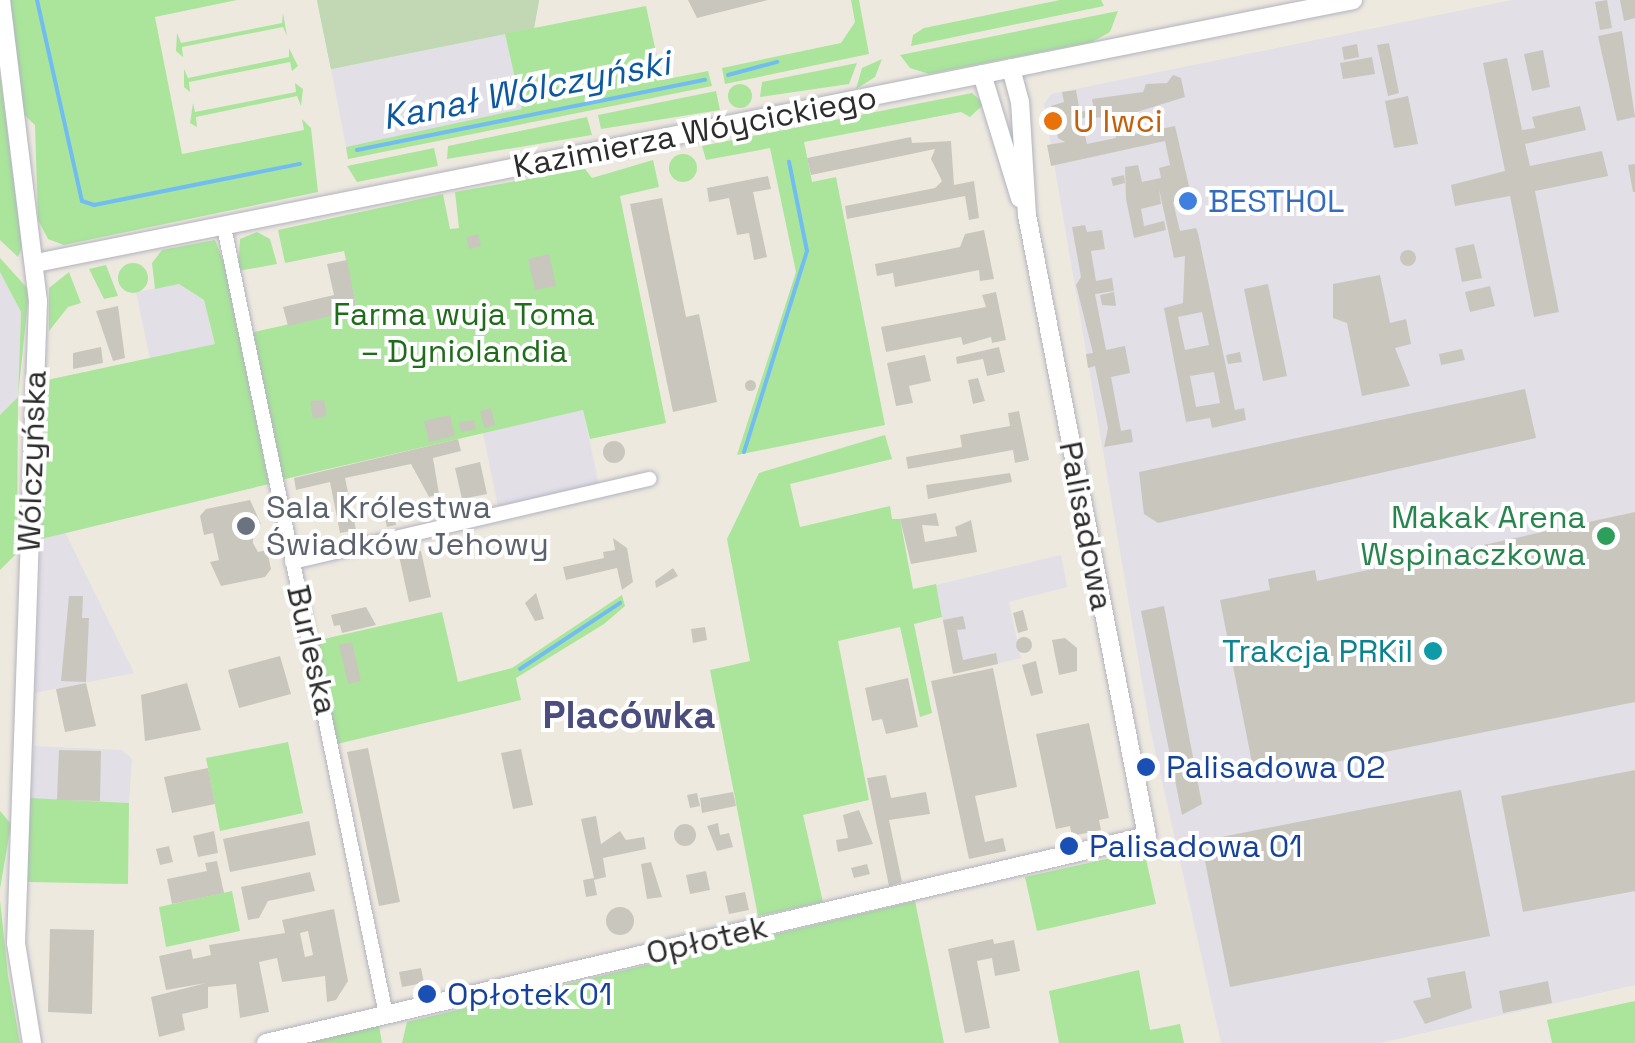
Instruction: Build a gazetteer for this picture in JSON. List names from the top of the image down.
{
  "streets": {
    "street": [
      "Kazimierza Wóycickiego",
      "Wólczyńska",
      "Palisadowa",
      "Burleska",
      "Opłotek"
    ]
  },
  "crossings": [
    ["Kazimierza Wóycickiego", "Wólczyńska"],
    ["Kazimierza Wóycickiego", "Palisadowa"],
    ["Kazimierza Wóycickiego", "Burleska"],
    ["Palisadowa", "Opłotek"],
    ["Burleska", "Opłotek"]
  ],
  "districts": ["Placówka"],
  "water": ["Kanał Wólczyński"],
  "parks": ["Farma wuja Toma – Dyniolandia"],
  "places": [
    "U Iwci",
    "BESTHOL",
    "Sala Królestwa Świadków Jehowy",
    "Makak Arena Wspinaczkowa",
    "Trakcja PRKiI",
    "Palisadowa 02",
    "Palisadowa 01",
    "Opłotek 01"
  ]
}
